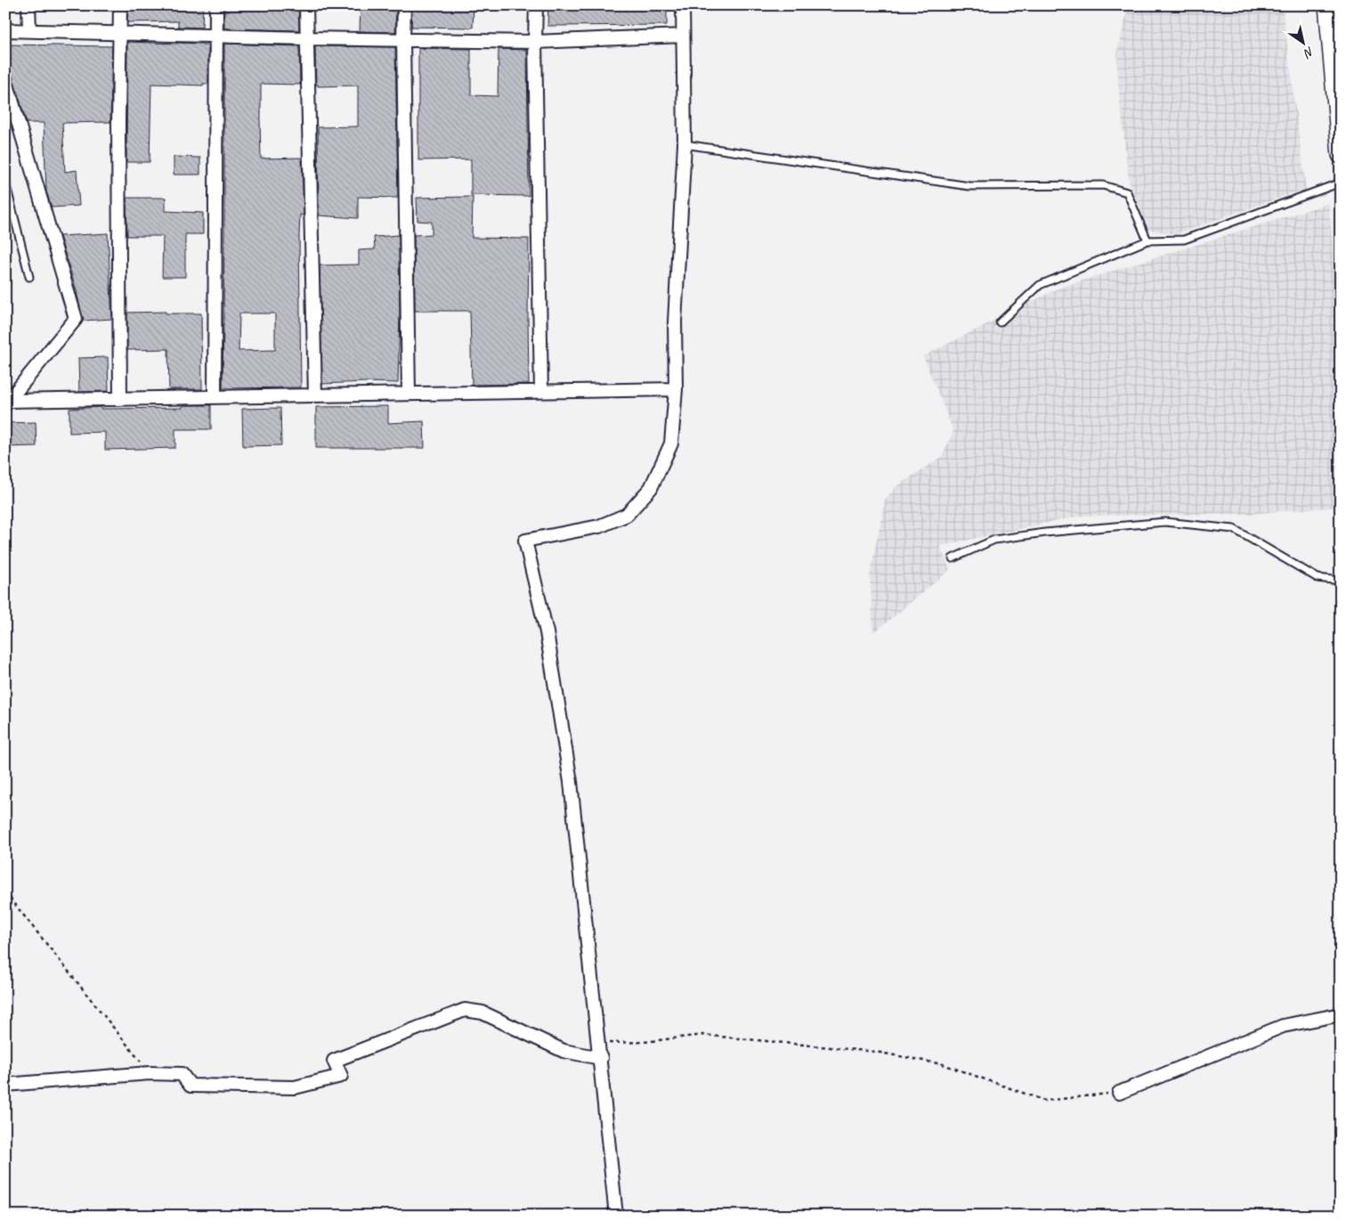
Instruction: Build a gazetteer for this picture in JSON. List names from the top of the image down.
{
  "north": "bottom right"
}
